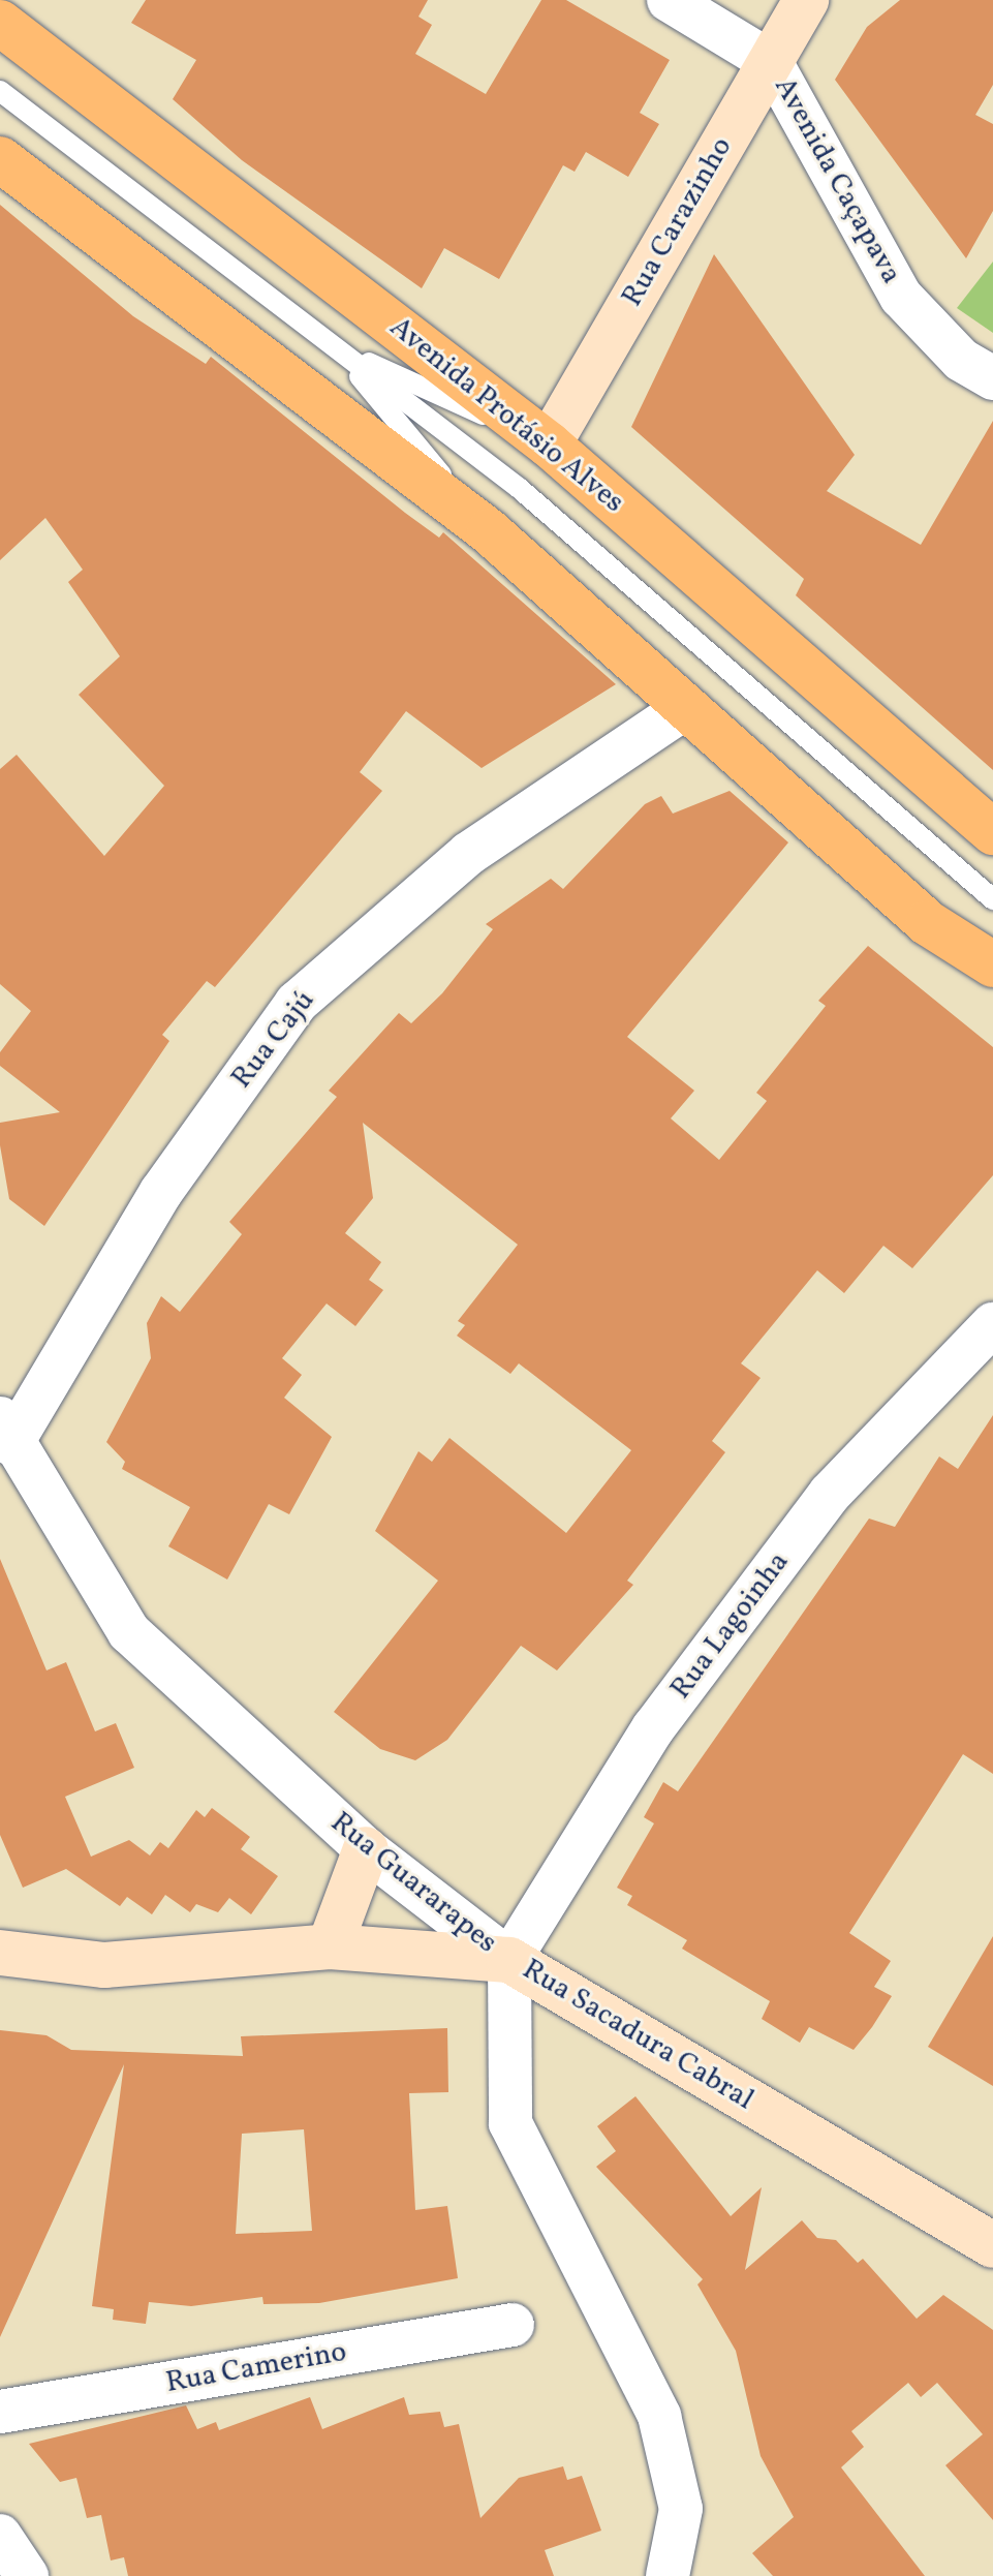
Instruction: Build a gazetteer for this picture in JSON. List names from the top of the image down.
{
  "streets": {
    "main road": ["Avenida Protásio Alves"],
    "street": [
      "Avenida Caçapava",
      "Rua Carazinho",
      "Rua Cajú",
      "Rua Lagoinha",
      "Rua Guararapes",
      "Rua Sacadura Cabral",
      "Rua Camerino"
    ]
  },
  "crossings": [
    ["Avenida Caçapava", "Rua Carazinho"],
    ["Rua Carazinho", "Avenida Protásio Alves"],
    ["Rua Cajú", "Rua Guararapes"],
    ["Rua Lagoinha", "Rua Guararapes"],
    ["Rua Lagoinha", "Rua Sacadura Cabral"],
    ["Rua Guararapes", "Rua Sacadura Cabral"]
  ]
}
